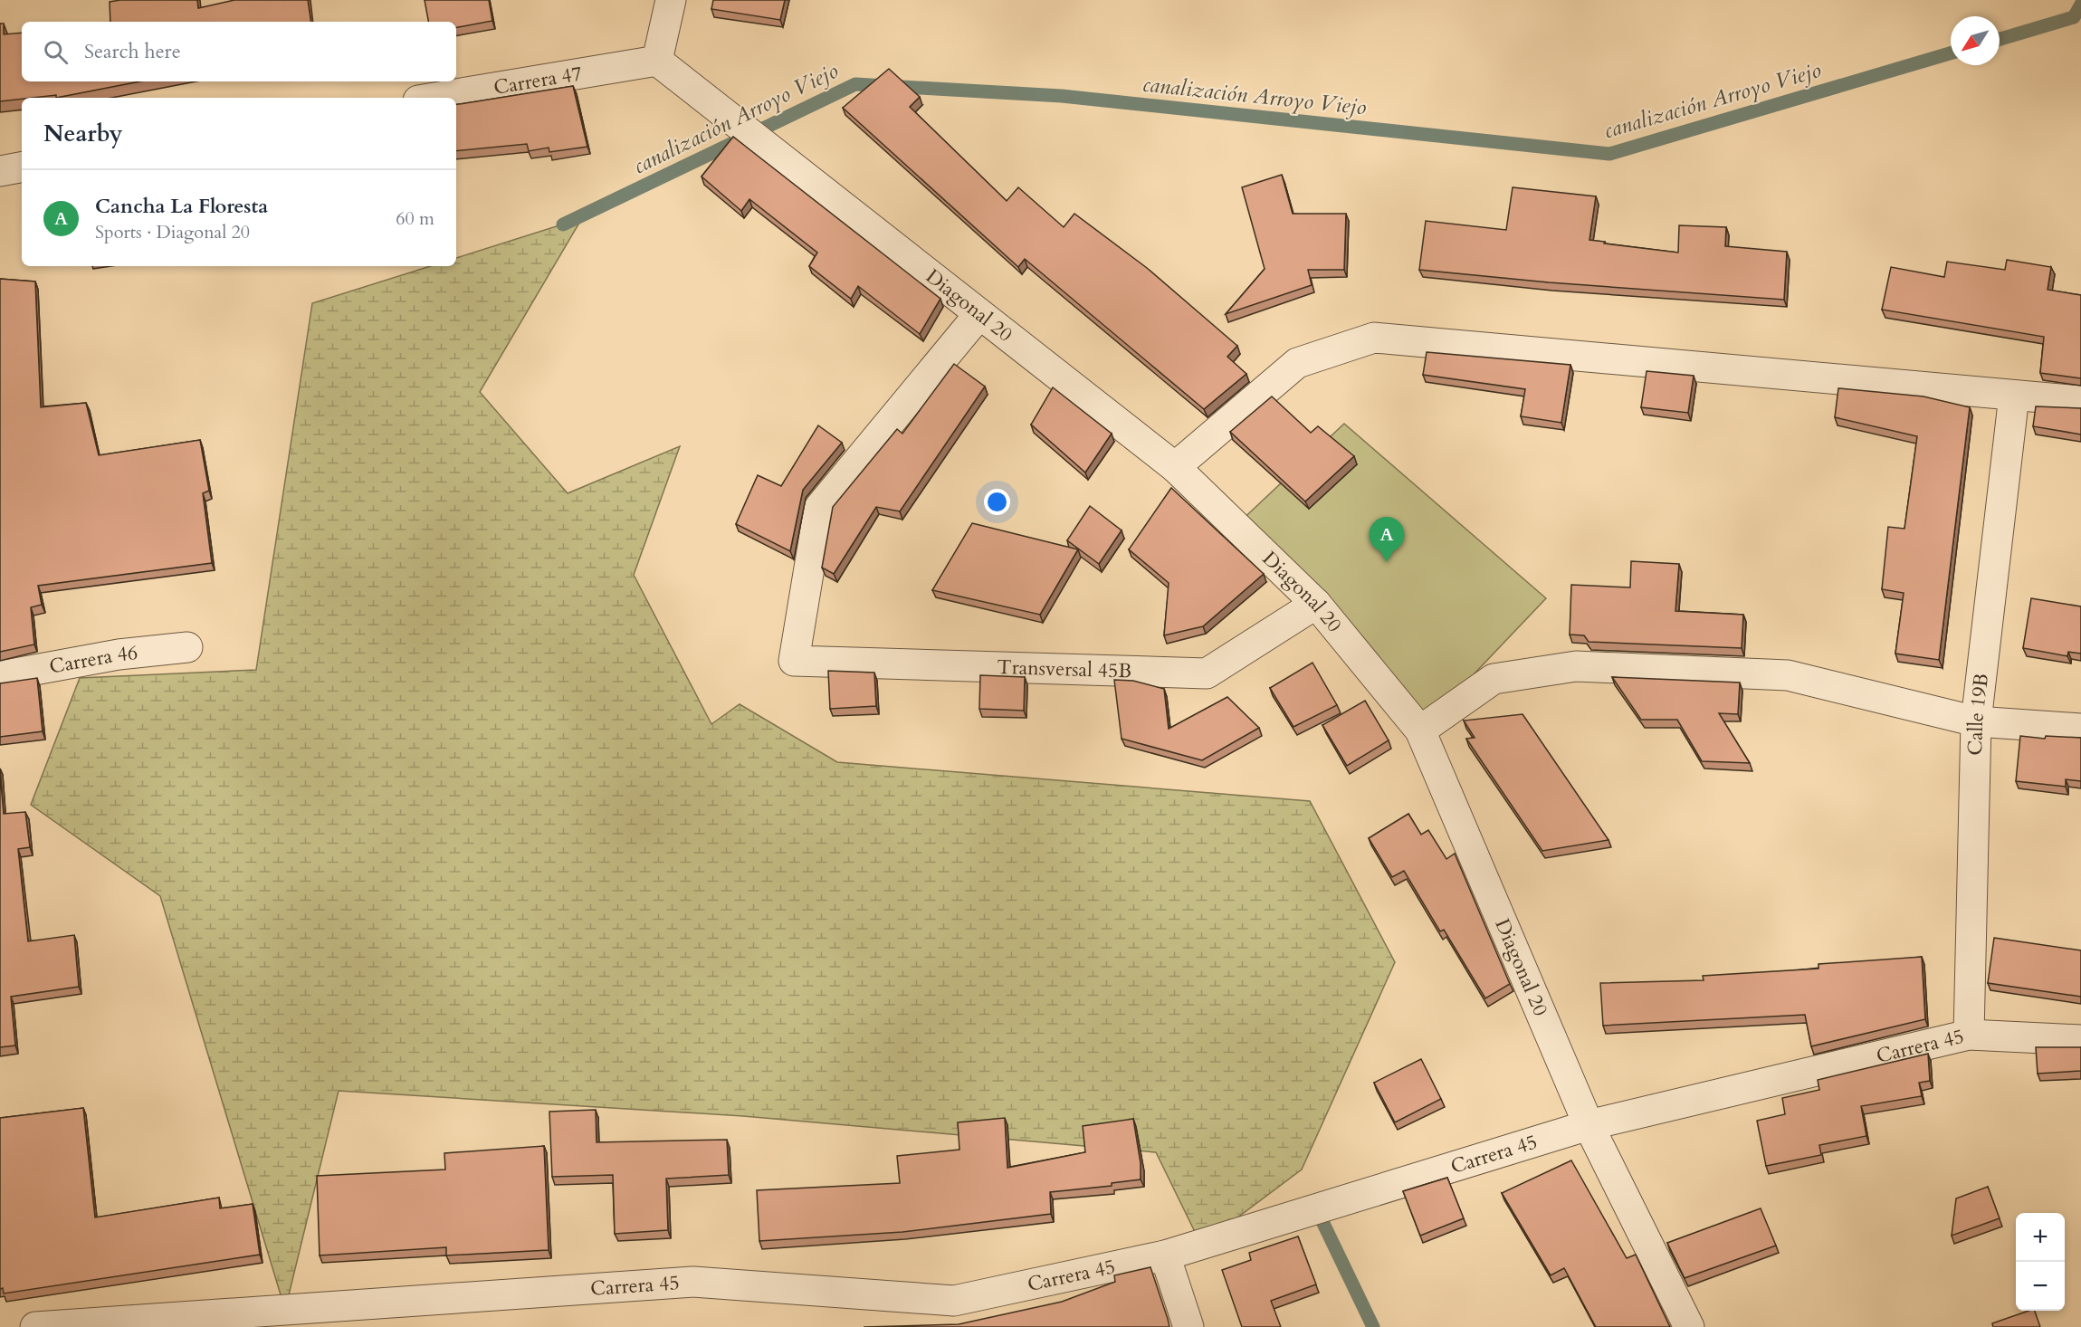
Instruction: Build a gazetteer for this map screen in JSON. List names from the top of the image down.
{
  "streets": {
    "street": [
      "Carrera 47",
      "Diagonal 20",
      "Carrera 46",
      "Transversal 45B",
      "Calle 19B",
      "Carrera 45"
    ]
  },
  "crossings": [
    ["Carrera 47", "Diagonal 20"],
    ["Diagonal 20", "Transversal 45B"],
    ["Diagonal 20", "Carrera 45"],
    ["Calle 19B", "Carrera 45"]
  ],
  "water": ["canalización Arroyo Viejo"],
  "north": "bottom left",
  "page": {
    "search": "Search here",
    "heading": "Nearby",
    "list": [
      {
        "mark": "A",
        "name": "Cancha La Floresta",
        "note": "Sports · Diagonal 20",
        "value": "60 m"
      }
    ],
    "pins": "A",
    "map_buttons": ["+", "−"]
  }
}
